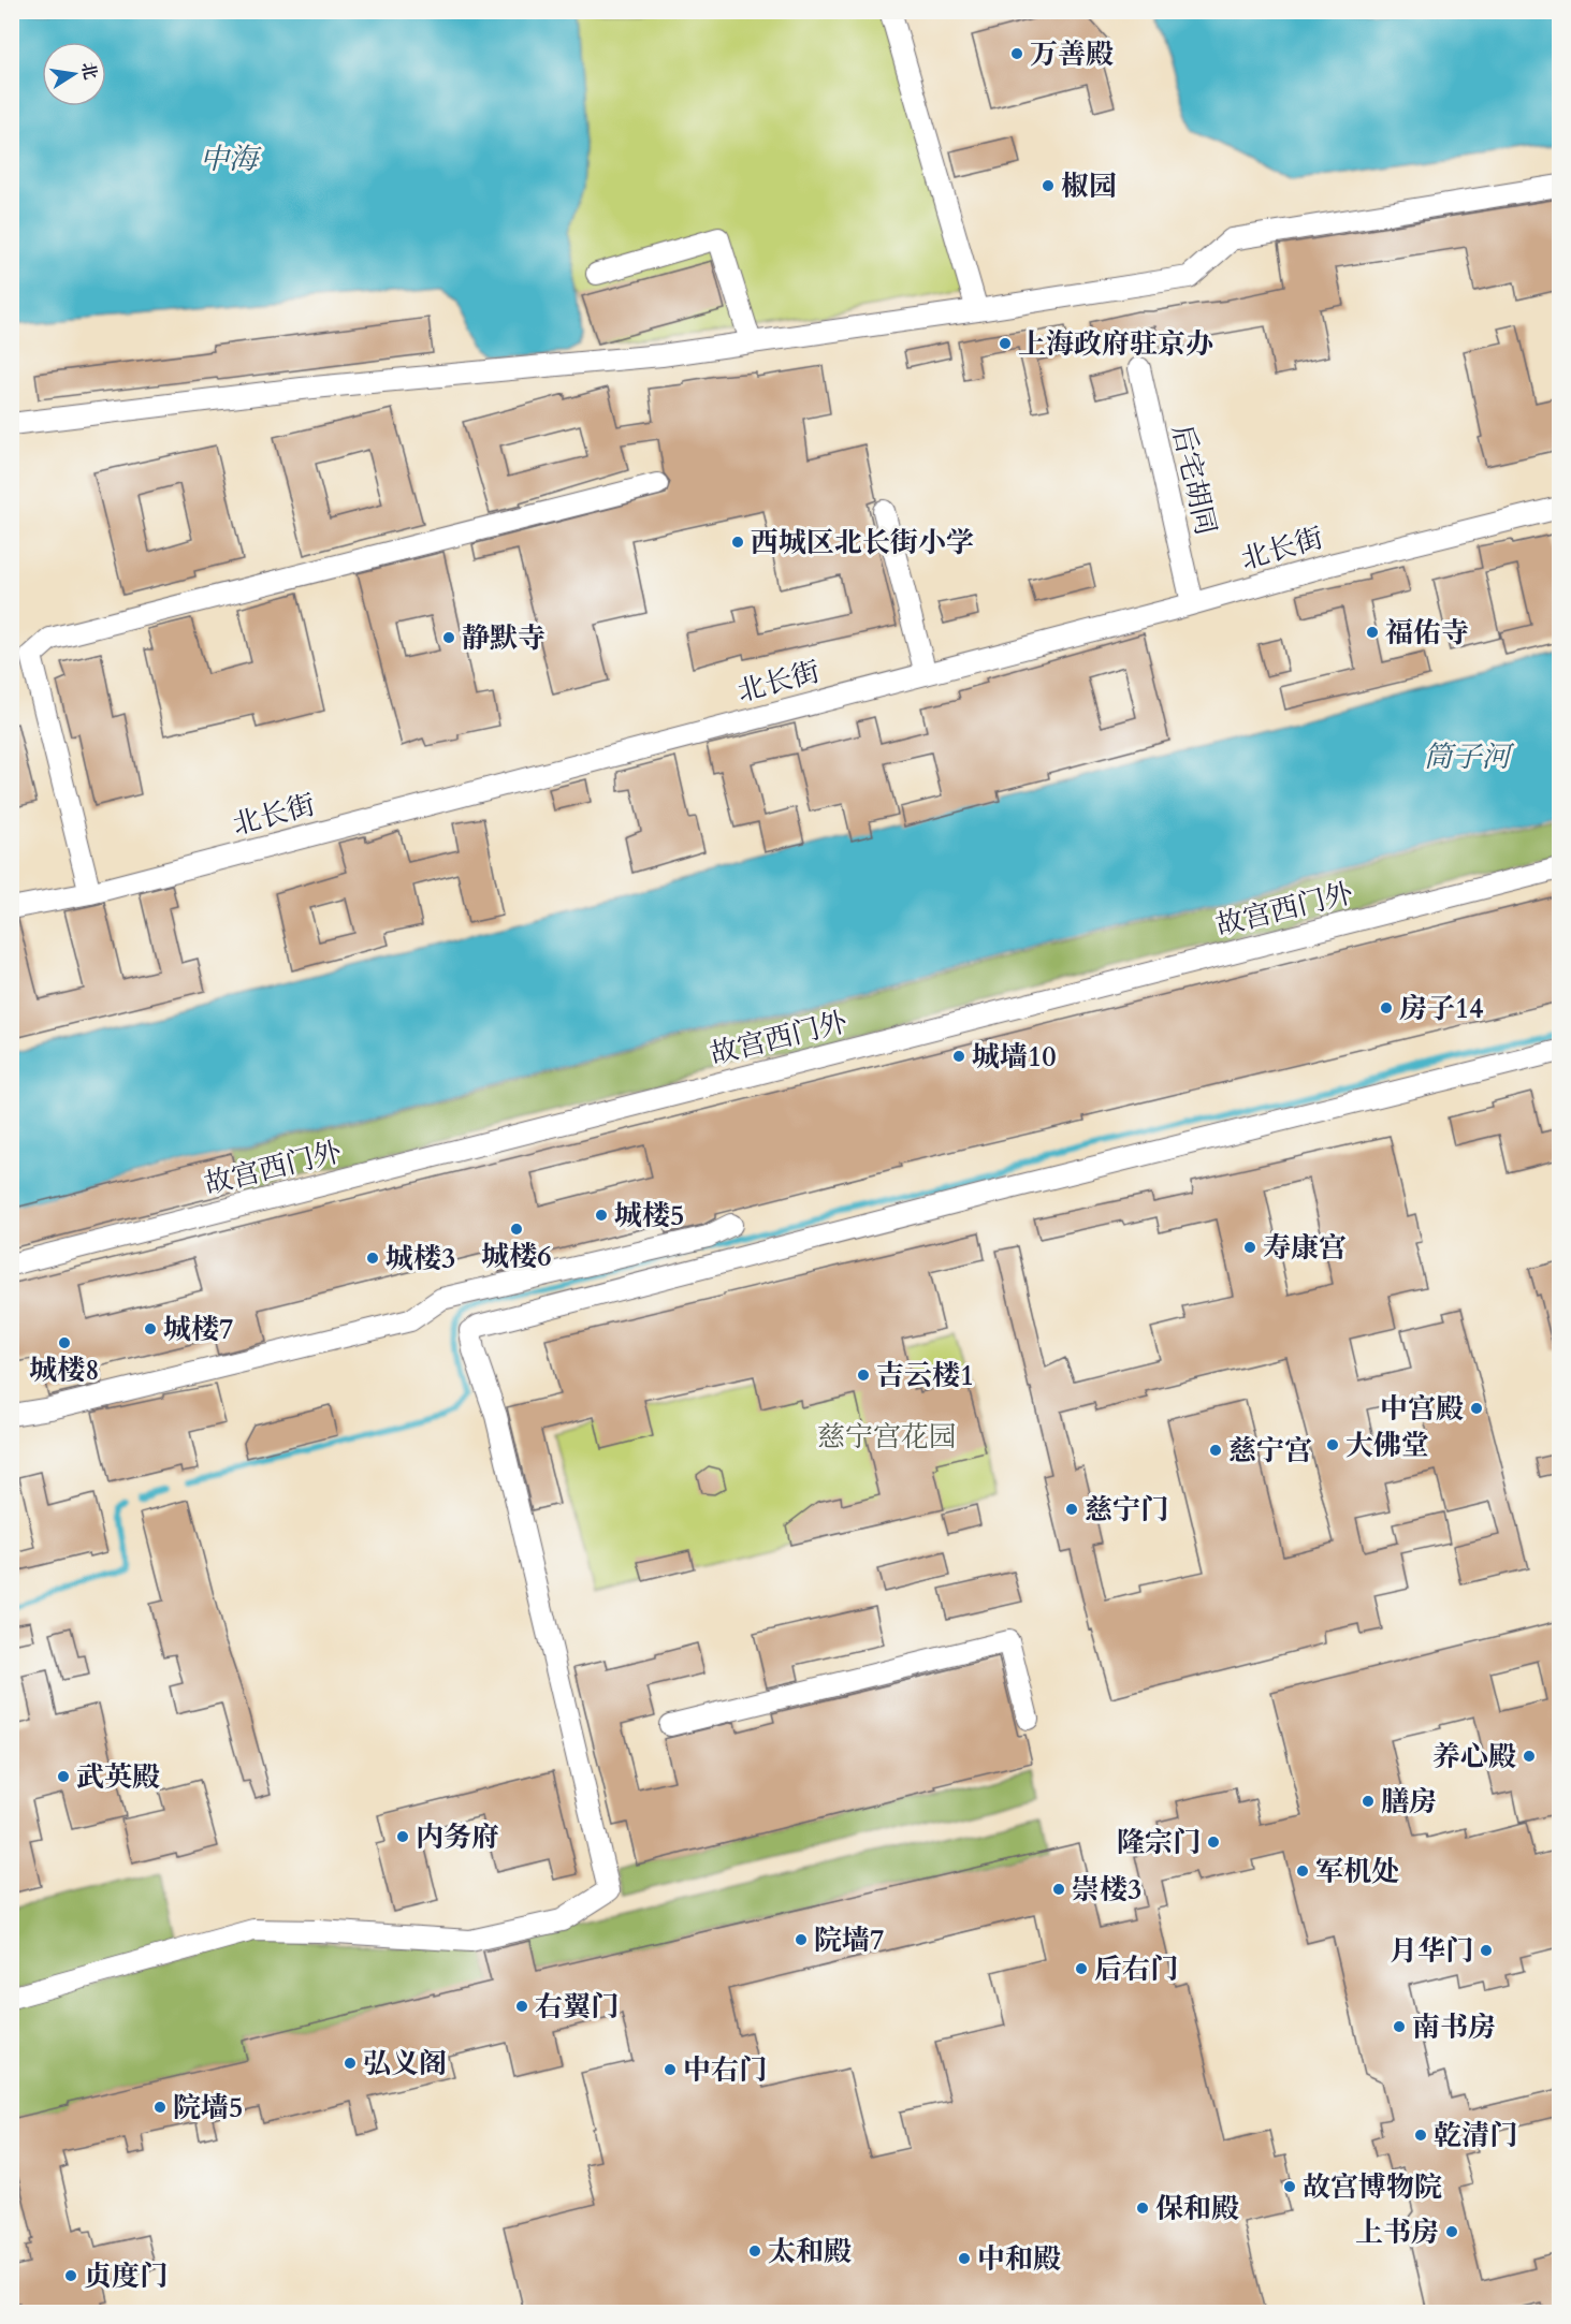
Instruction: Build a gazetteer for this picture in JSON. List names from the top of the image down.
{
  "streets": {
    "street": ["后宅胡同", "北长街", "故宫西门外"]
  },
  "crossings": [
    ["后宅胡同", "北长街"]
  ],
  "water": ["中海", "筒子河"],
  "parks": ["慈宁宫花园"],
  "places": [
    "万善殿",
    "椒园",
    "上海政府驻京办",
    "西城区北长街小学",
    "福佑寺",
    "静默寺",
    "房子14",
    "城墙10",
    "城楼5",
    "城楼6",
    "寿康宫",
    "城楼3",
    "城楼7",
    "城楼8",
    "吉云楼1",
    "中宫殿",
    "大佛堂",
    "慈宁宫",
    "慈宁门",
    "养心殿",
    "武英殿",
    "膳房",
    "内务府",
    "隆宗门",
    "军机处",
    "崇楼3",
    "院墙7",
    "月华门",
    "后右门",
    "右翼门",
    "南书房",
    "弘义阁",
    "中右门",
    "院墙5",
    "乾清门",
    "故宫博物院",
    "保和殿",
    "上书房",
    "太和殿",
    "中和殿",
    "贞度门"
  ],
  "north": "right"
}
